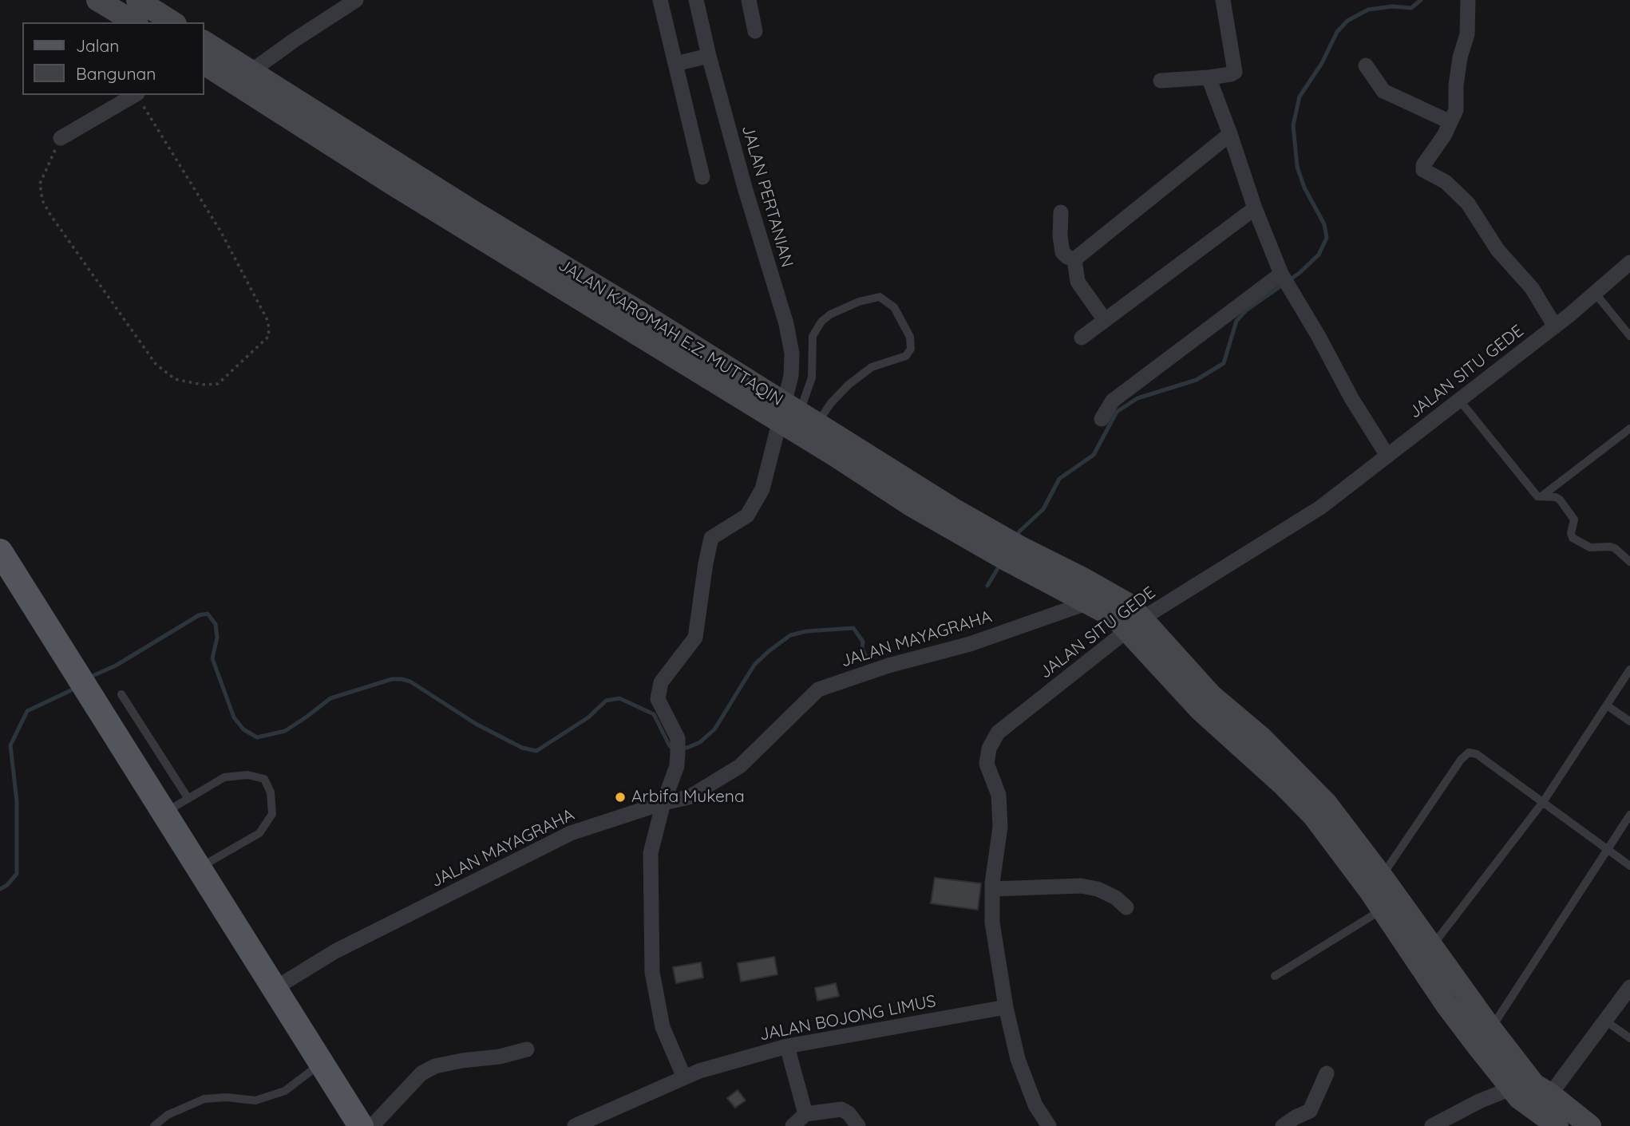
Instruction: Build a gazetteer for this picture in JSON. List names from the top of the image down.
{
  "streets": {
    "street": [
      "JALAN PERTANIAN",
      "JALAN KAROMAH E.Z. MUTTAQIN",
      "JALAN SITU GEDE",
      "JALAN MAYAGRAHA",
      "JALAN BOJONG LIMUS"
    ]
  },
  "crossings": [
    ["JALAN PERTANIAN", "JALAN KAROMAH E.Z. MUTTAQIN"],
    ["JALAN PERTANIAN", "JALAN MAYAGRAHA"],
    ["JALAN KAROMAH E.Z. MUTTAQIN", "JALAN SITU GEDE"],
    ["JALAN KAROMAH E.Z. MUTTAQIN", "JALAN MAYAGRAHA"],
    ["JALAN SITU GEDE", "JALAN BOJONG LIMUS"]
  ],
  "places": ["Arbifa Mukena"],
  "legend": ["Jalan", "Bangunan"]
}
